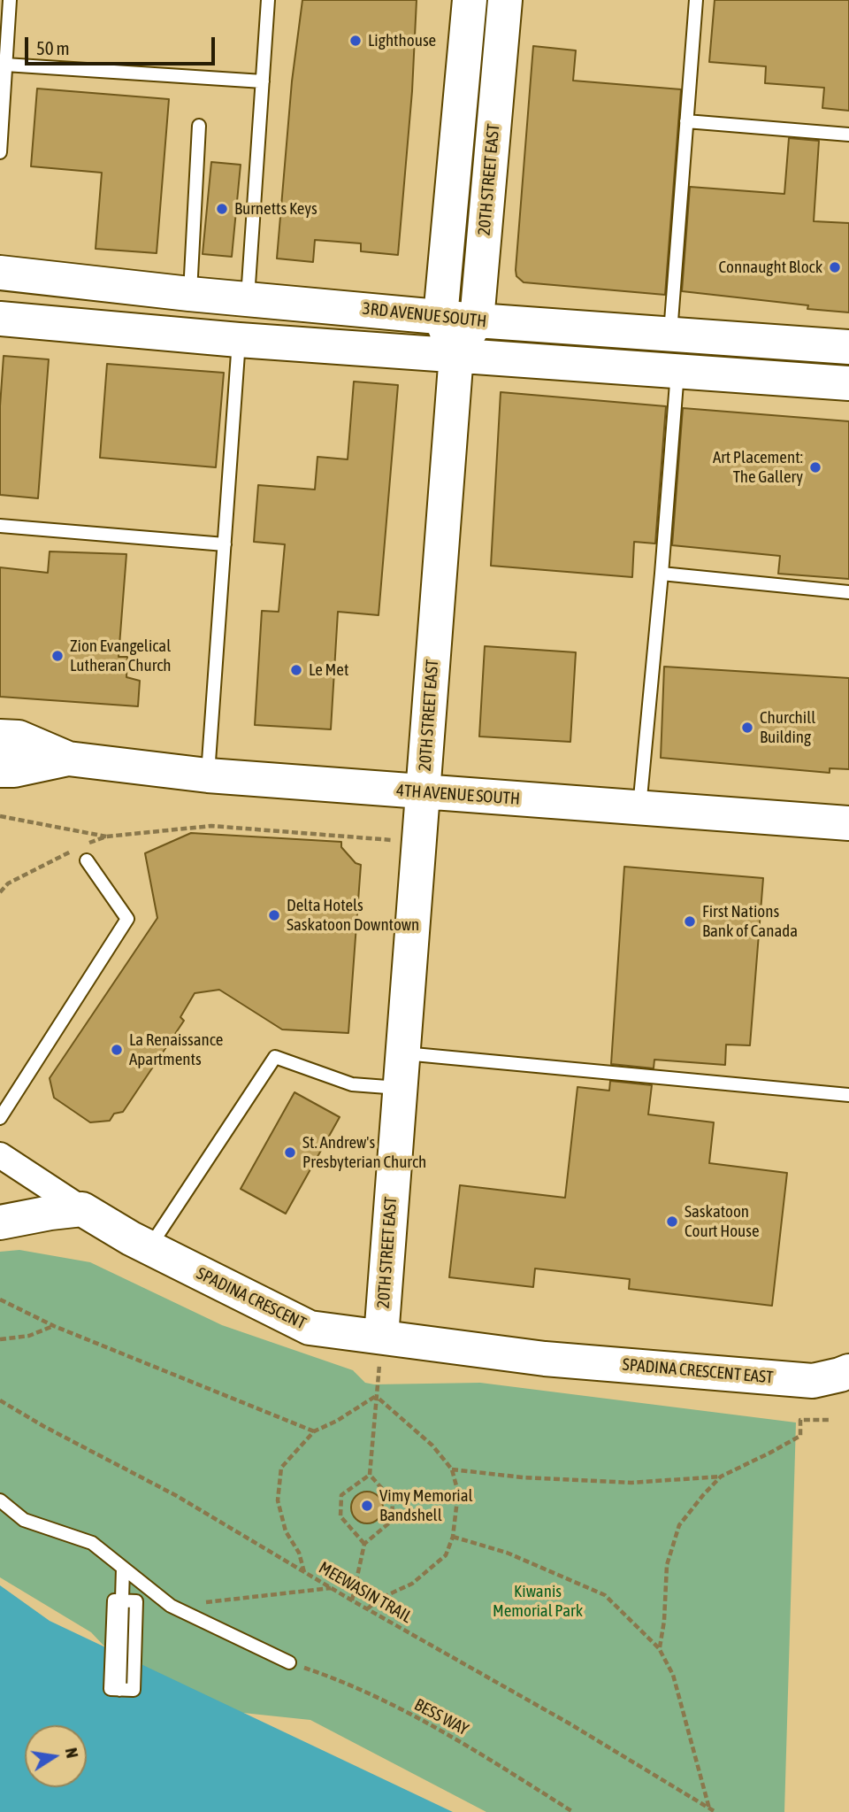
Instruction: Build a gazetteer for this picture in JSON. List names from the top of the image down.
{
  "streets": {
    "main road": [
      "20TH STREET EAST",
      "3RD AVENUE SOUTH",
      "4TH AVENUE SOUTH",
      "SPADINA CRESCENT",
      "SPADINA CRESCENT EAST"
    ],
    "path": ["MEEWASIN TRAIL", "BESS WAY"]
  },
  "crossings": [
    ["20TH STREET EAST", "3RD AVENUE SOUTH"],
    ["20TH STREET EAST", "4TH AVENUE SOUTH"],
    ["20TH STREET EAST", "SPADINA CRESCENT"],
    ["SPADINA CRESCENT", "SPADINA CRESCENT EAST"]
  ],
  "parks": ["Kiwanis Memorial Park"],
  "places": [
    "Lighthouse",
    "Burnetts Keys",
    "Connaught Block",
    "Art Placement: The Gallery",
    "Zion Evangelical Lutheran Church",
    "Le Met",
    "Churchill Building",
    "Delta Hotels Saskatoon Downtown",
    "First Nations Bank of Canada",
    "La Renaissance Apartments",
    "St. Andrew's Presbyterian Church",
    "Saskatoon Court House",
    "Vimy Memorial Bandshell"
  ],
  "scale_bar": "50 m",
  "north": "right"
}
